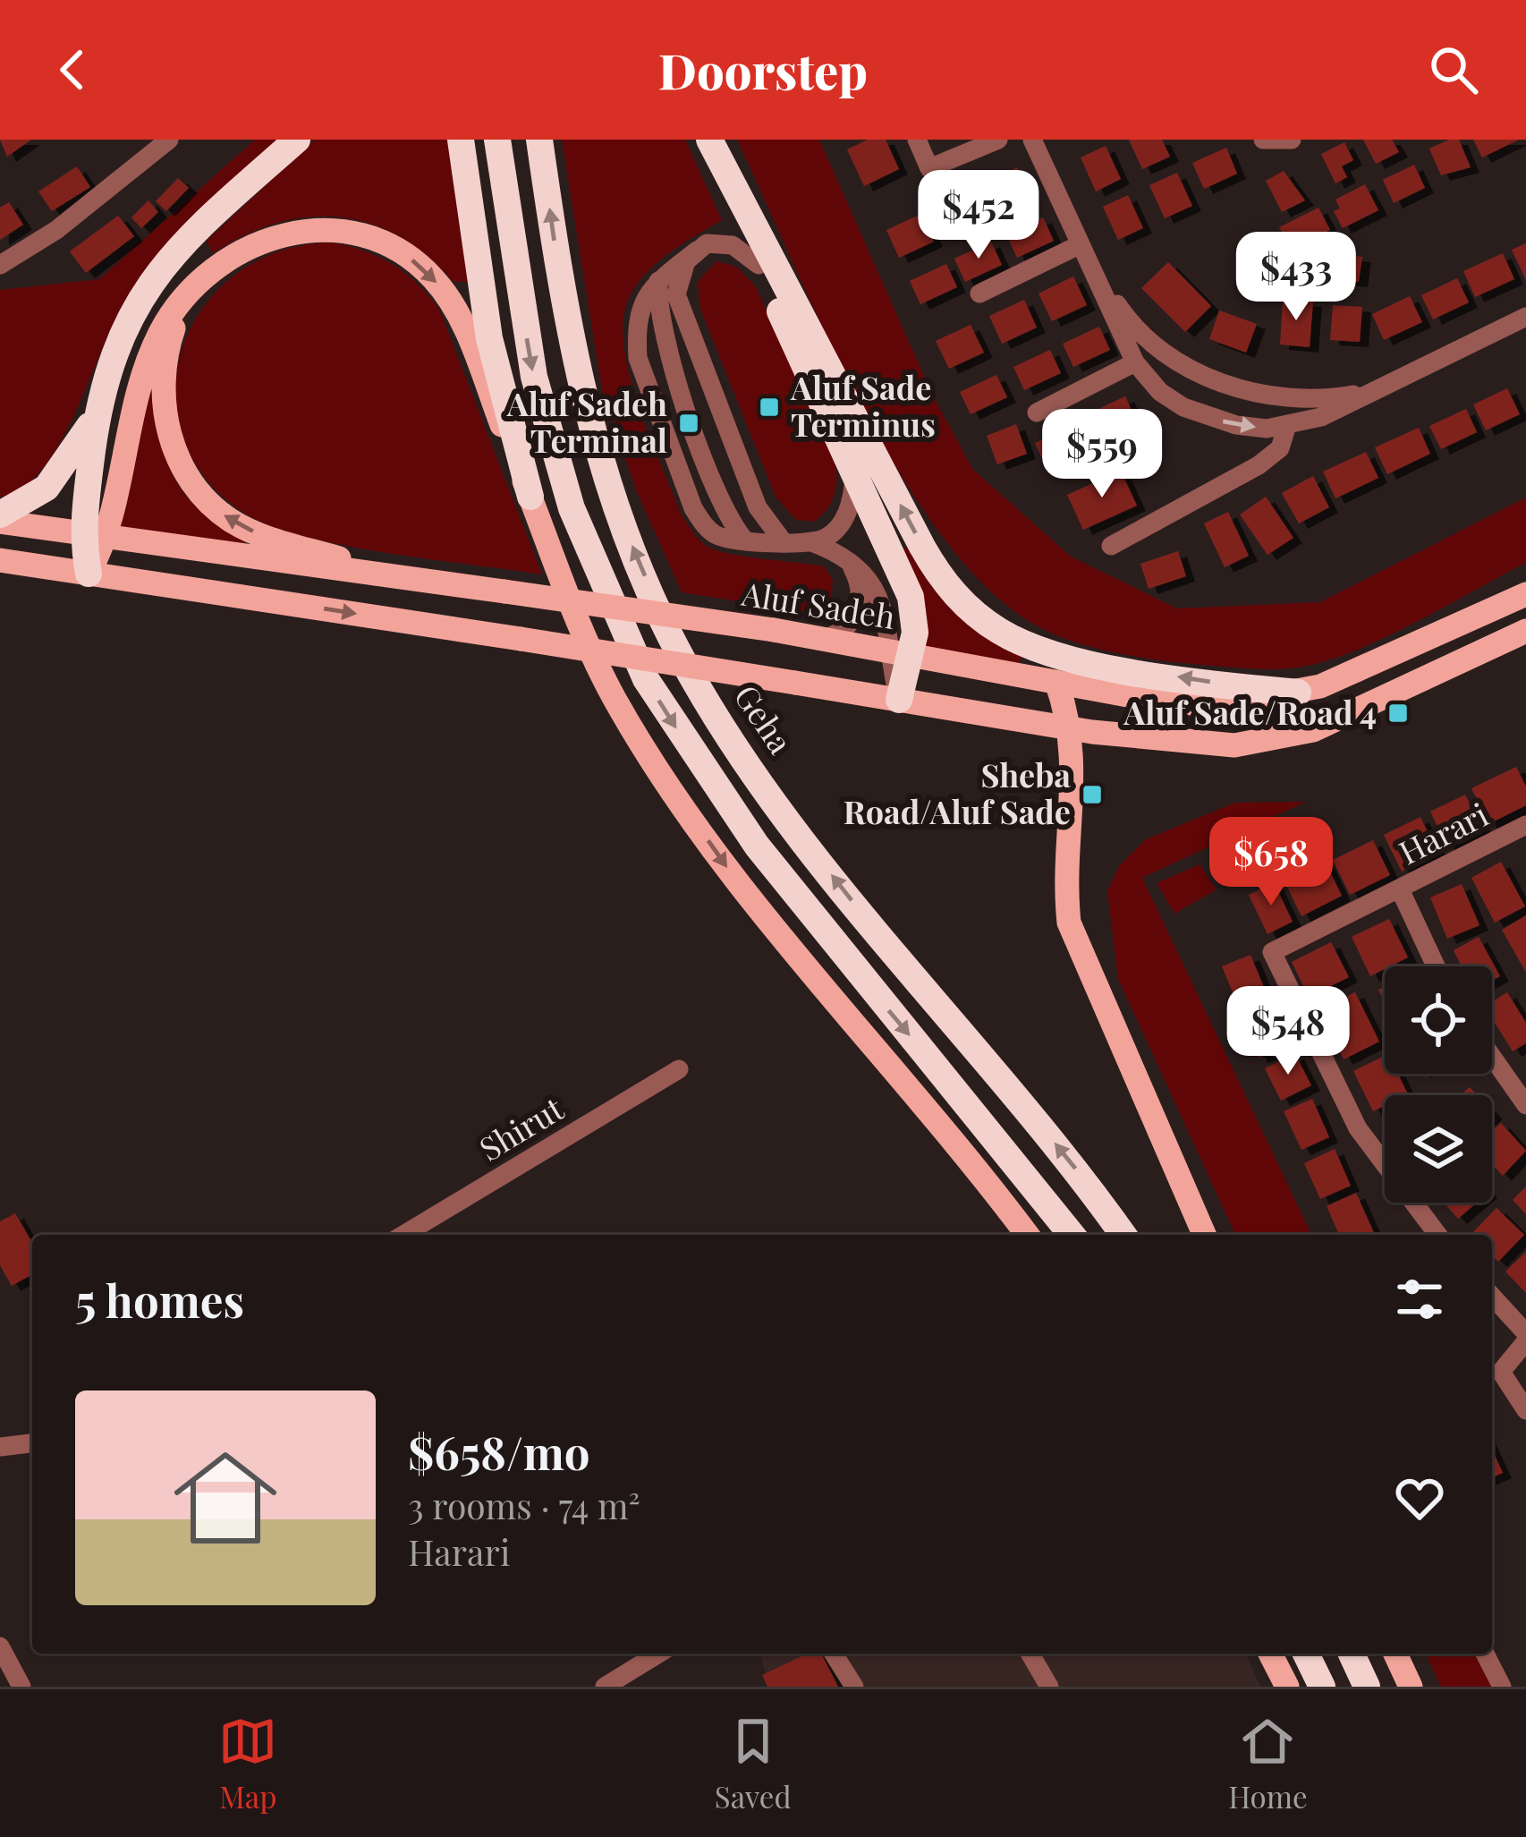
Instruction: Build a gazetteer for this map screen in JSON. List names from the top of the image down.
{
  "streets": {
    "highway": ["Geha"],
    "main road": ["Aluf Sadeh"],
    "street": ["Harari", "Shirut"]
  },
  "places": {
    "transit": [
      "Aluf Sade Terminus",
      "Aluf Sadeh Terminal",
      "Aluf Sade/Road 4",
      "Sheba Road/Aluf Sade"
    ]
  },
  "page": {
    "header": "Doorstep",
    "price": [
      "$452",
      "$433",
      "$559",
      "$658",
      "$548"
    ],
    "heading": "5 homes",
    "list": [
      {
        "name": "$658/mo",
        "note": "3 rooms · 74 m² · Harari"
      }
    ],
    "tabs": ["Map", "Saved", "Home"]
  }
}
